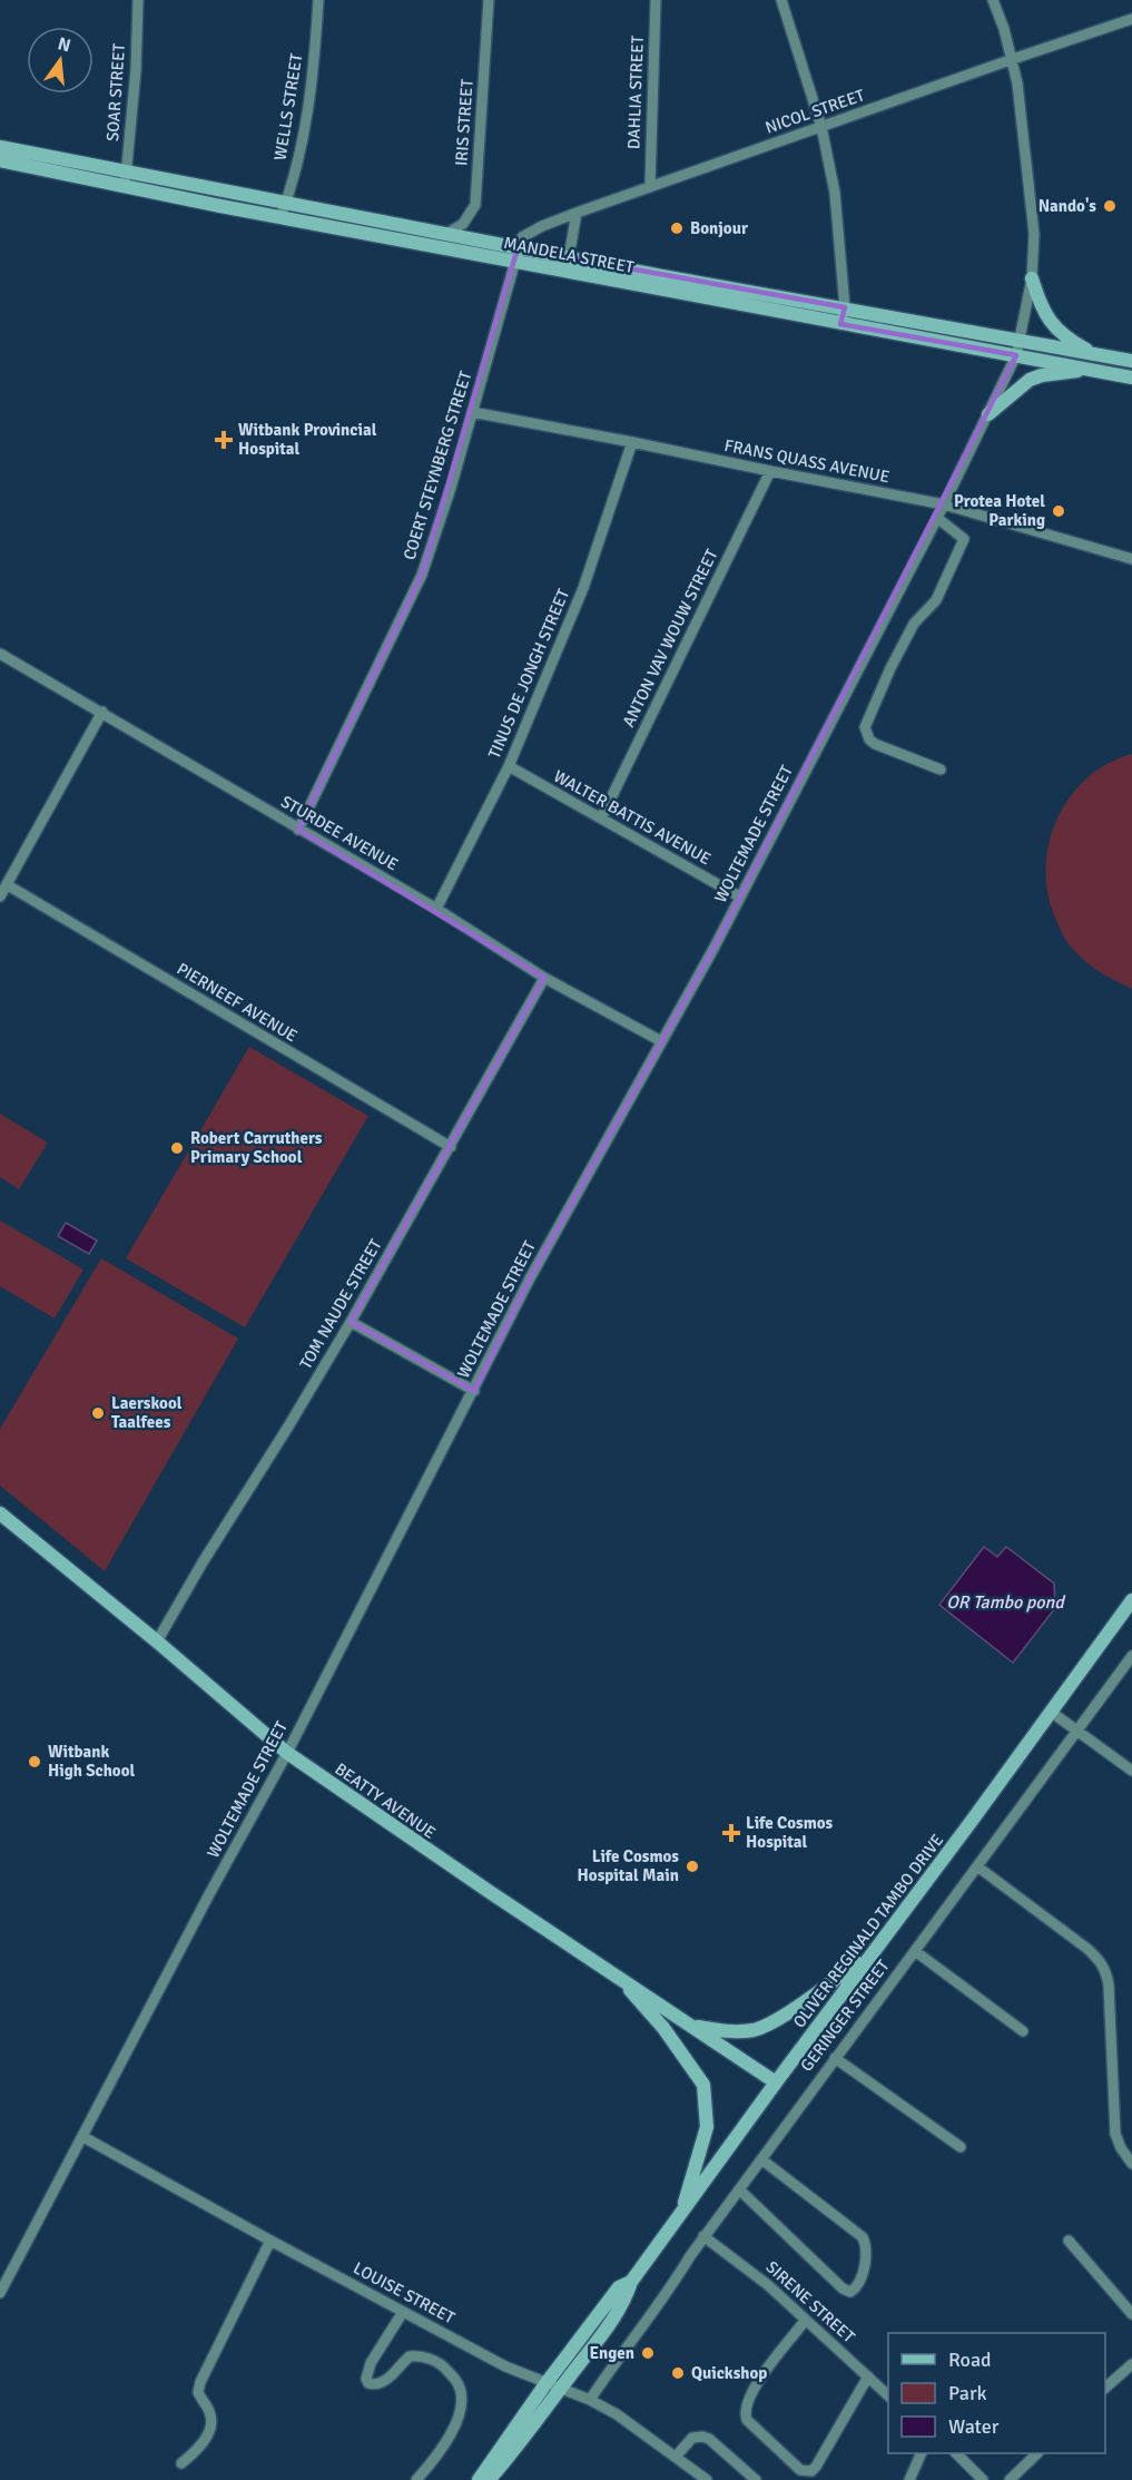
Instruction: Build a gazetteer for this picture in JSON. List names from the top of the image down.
{
  "streets": {
    "main road": ["MANDELA STREET", "BEATTY AVENUE", "OLIVER REGINALD TAMBO DRIVE"],
    "street": [
      "SOAR STREET",
      "DAHLIA STREET",
      "WELLS STREET",
      "NICOL STREET",
      "IRIS STREET",
      "FRANS QUASS AVENUE",
      "COERT STEYNBERG STREET",
      "ANTON VAV WOUW STREET",
      "TINUS DE JONGH STREET",
      "WALTER BATTIS AVENUE",
      "STURDEE AVENUE",
      "WOLTEMADE STREET",
      "PIERNEEF AVENUE",
      "TOM NAUDE STREET",
      "GERINGER STREET",
      "LOUISE STREET",
      "SIRENE STREET"
    ]
  },
  "crossings": [
    ["SOAR STREET", "MANDELA STREET"],
    ["DAHLIA STREET", "NICOL STREET"],
    ["WELLS STREET", "MANDELA STREET"],
    ["NICOL STREET", "MANDELA STREET"],
    ["NICOL STREET", "COERT STEYNBERG STREET"],
    ["NICOL STREET", "WOLTEMADE STREET"],
    ["IRIS STREET", "MANDELA STREET"],
    ["MANDELA STREET", "COERT STEYNBERG STREET"],
    ["MANDELA STREET", "WOLTEMADE STREET"],
    ["FRANS QUASS AVENUE", "COERT STEYNBERG STREET"],
    ["FRANS QUASS AVENUE", "ANTON VAV WOUW STREET"],
    ["FRANS QUASS AVENUE", "TINUS DE JONGH STREET"],
    ["FRANS QUASS AVENUE", "WOLTEMADE STREET"],
    ["COERT STEYNBERG STREET", "STURDEE AVENUE"],
    ["ANTON VAV WOUW STREET", "WALTER BATTIS AVENUE"],
    ["TINUS DE JONGH STREET", "WALTER BATTIS AVENUE"],
    ["TINUS DE JONGH STREET", "STURDEE AVENUE"],
    ["WALTER BATTIS AVENUE", "WOLTEMADE STREET"],
    ["STURDEE AVENUE", "WOLTEMADE STREET"],
    ["STURDEE AVENUE", "TOM NAUDE STREET"],
    ["WOLTEMADE STREET", "BEATTY AVENUE"],
    ["WOLTEMADE STREET", "LOUISE STREET"],
    ["PIERNEEF AVENUE", "TOM NAUDE STREET"],
    ["TOM NAUDE STREET", "BEATTY AVENUE"],
    ["BEATTY AVENUE", "OLIVER REGINALD TAMBO DRIVE"],
    ["OLIVER REGINALD TAMBO DRIVE", "LOUISE STREET"],
    ["GERINGER STREET", "LOUISE STREET"],
    ["GERINGER STREET", "SIRENE STREET"]
  ],
  "water": ["OR Tambo pond"],
  "places": {
    "other": [
      "Nando's",
      "Bonjour",
      "Protea Hotel Parking",
      "Robert Carruthers Primary School",
      "Laerskool Taalfees",
      "Witbank High School",
      "Life Cosmos Hospital Main",
      "Engen",
      "Quickshop"
    ],
    "health": ["Witbank Provincial Hospital", "Life Cosmos Hospital"]
  },
  "legend": ["Road", "Park", "Water"],
  "north": "top"
}
